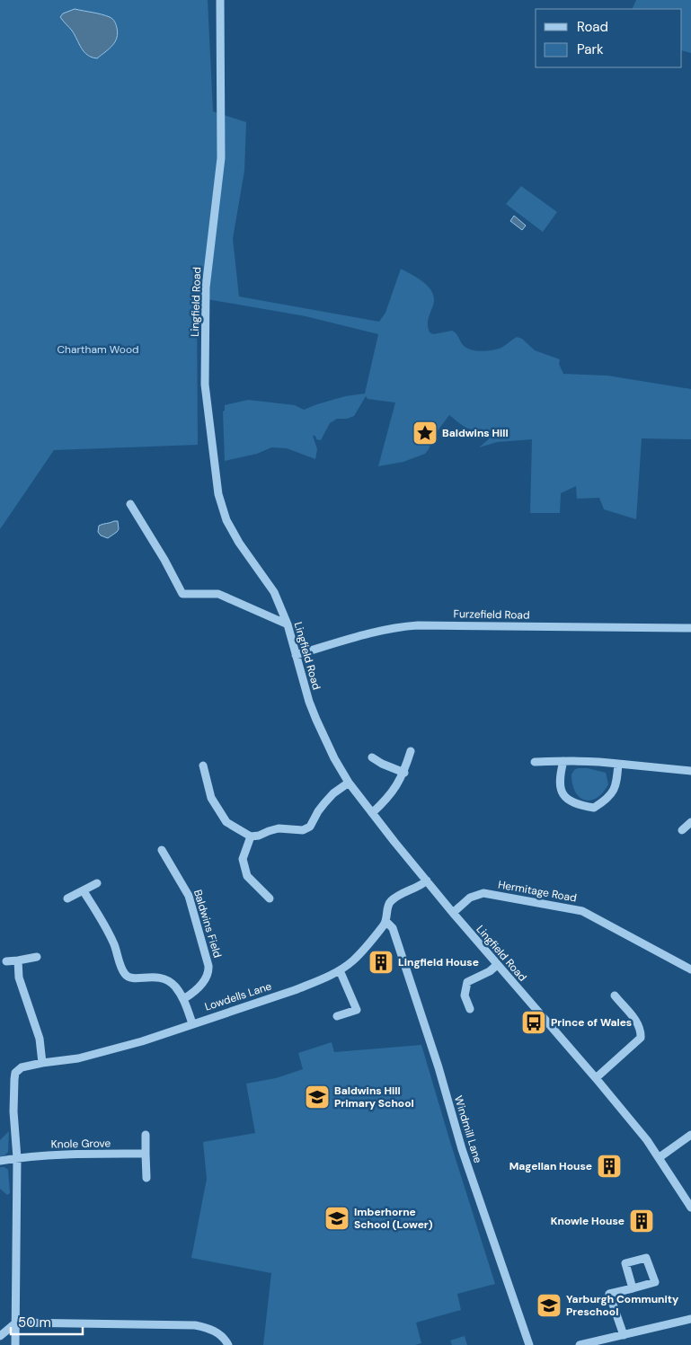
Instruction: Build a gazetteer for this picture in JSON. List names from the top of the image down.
{
  "streets": {
    "street": [
      "Lingfield Road",
      "Furzefield Road",
      "Hermitage Road",
      "Baldwins Field",
      "Lowdells Lane",
      "Windmill Lane",
      "Knole Grove"
    ]
  },
  "crossings": [
    ["Lingfield Road", "Furzefield Road"],
    ["Lingfield Road", "Hermitage Road"],
    ["Lingfield Road", "Lowdells Lane"],
    ["Lowdells Lane", "Windmill Lane"],
    ["Lowdells Lane", "Knole Grove"]
  ],
  "parks": ["Chartham Wood"],
  "places": {
    "place": ["Baldwins Hill"],
    "building": ["Lingfield House", "Magellan House", "Knowle House"],
    "bus stop": ["Prince of Wales"],
    "school or university": ["Baldwins Hill Primary School", "Imberhorne School (Lower)", "Yarburgh Community Preschool"]
  },
  "legend": ["Road", "Park"],
  "scale_bar": "50 m"
}
